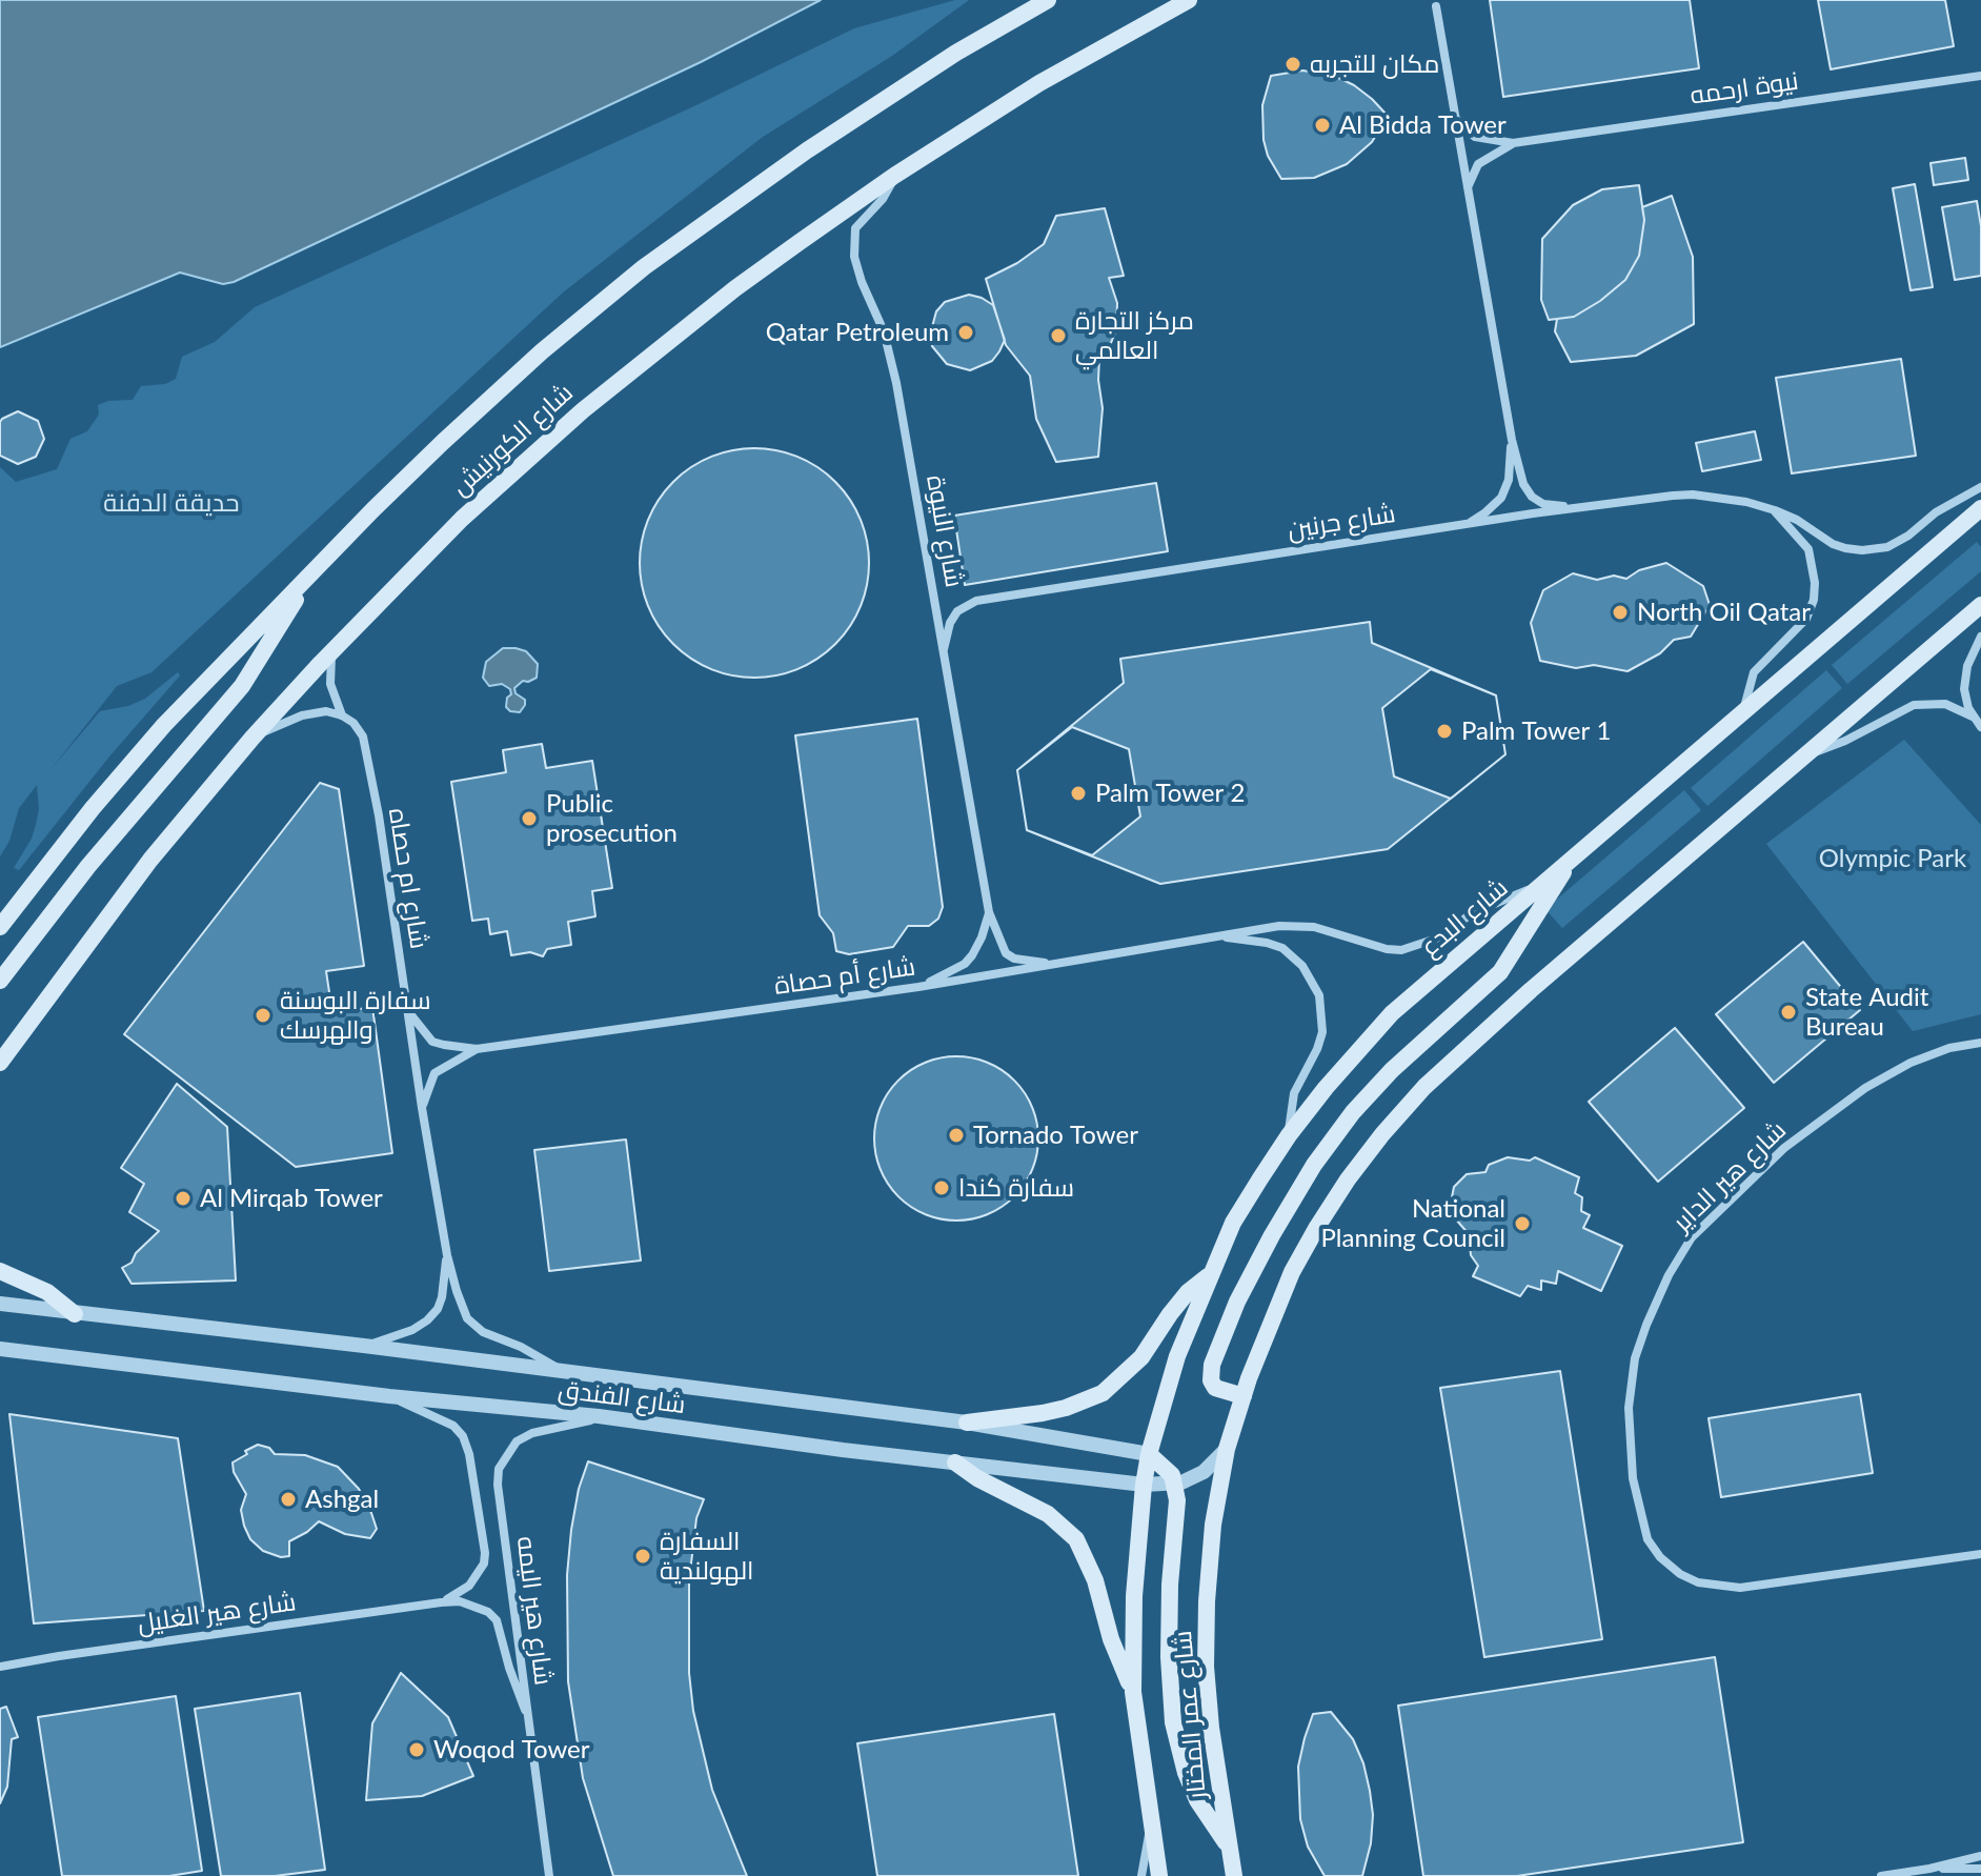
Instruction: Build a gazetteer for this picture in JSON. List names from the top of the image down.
{
  "streets": {
    "main road": ["شارع الكورنيش", "شارع البدع", "شارع عمر المختار"],
    "street": [
      "نيوة ارحمه",
      "شارع جرنين",
      "شارع النيوة",
      "شارع ام حصاه",
      "شارع أم حصاة",
      "شارع هير الداير",
      "شارع الفندق",
      "شارع هير اليمه",
      "شارع هير الغليل"
    ]
  },
  "crossings": [
    ["شارع الكورنيش", "شارع النيوة"],
    ["شارع الكورنيش", "شارع ام حصاه"],
    ["شارع جرنين", "شارع النيوة"],
    ["شارع النيوة", "شارع أم حصاة"],
    ["شارع ام حصاه", "شارع أم حصاة"],
    ["شارع ام حصاه", "شارع الفندق"],
    ["شارع البدع", "شارع أم حصاة"],
    ["شارع البدع", "شارع الفندق"],
    ["شارع البدع", "شارع عمر المختار"],
    ["شارع الفندق", "شارع هير اليمه"],
    ["شارع الفندق", "شارع هير الغليل"],
    ["شارع الفندق", "شارع عمر المختار"],
    ["شارع هير اليمه", "شارع هير الغليل"]
  ],
  "parks": ["حديقة الدفنة", "Olympic Park"],
  "places": [
    "مكان للتجربه",
    "Al Bidda Tower",
    "Qatar Petroleum",
    "مركز التجارة العالمي",
    "North Oil Qatar",
    "Palm Tower 1",
    "Palm Tower 2",
    "Public prosecution",
    "State Audit Bureau",
    "سفارة البوسنة والهرسك",
    "Tornado Tower",
    "سفارة كندا",
    "Al Mirqab Tower",
    "National Planning Council",
    "Ashgal",
    "السفارة الهولندية",
    "Woqod Tower"
  ]
}
